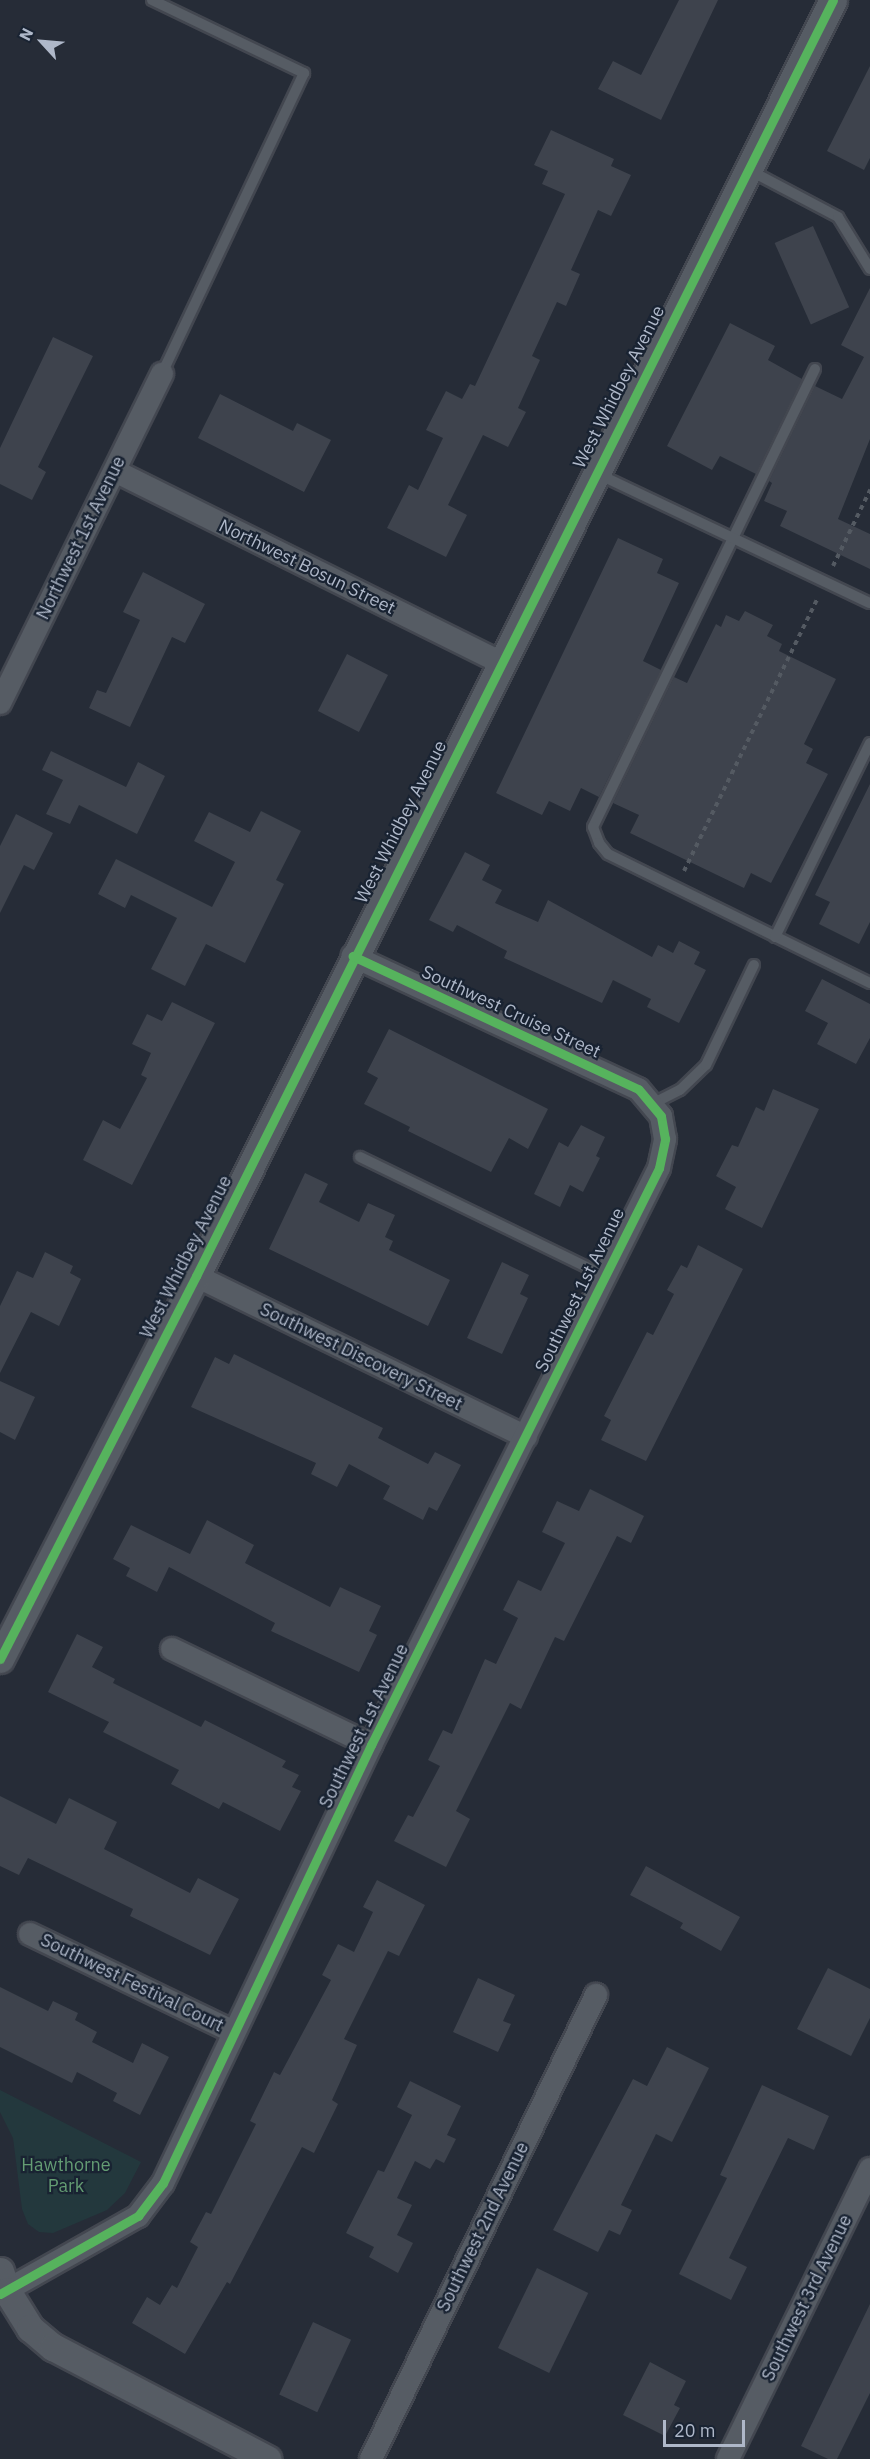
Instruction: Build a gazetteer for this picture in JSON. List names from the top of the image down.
{
  "streets": {
    "street": [
      "West Whidbey Avenue",
      "Northwest 1st Avenue",
      "Northwest Bosun Street",
      "Southwest Cruise Street",
      "Southwest 1st Avenue",
      "Southwest Discovery Street",
      "Southwest Festival Court",
      "Southwest 2nd Avenue",
      "Southwest 3rd Avenue"
    ]
  },
  "crossings": [
    ["West Whidbey Avenue", "Northwest Bosun Street"],
    ["West Whidbey Avenue", "Southwest Cruise Street"],
    ["West Whidbey Avenue", "Southwest Discovery Street"],
    ["Northwest 1st Avenue", "Northwest Bosun Street"],
    ["Southwest Cruise Street", "Southwest 1st Avenue"],
    ["Southwest 1st Avenue", "Southwest Discovery Street"],
    ["Southwest 1st Avenue", "Southwest Festival Court"]
  ],
  "parks": ["Hawthorne Park"],
  "scale_bar": "20 m",
  "north": "top left"
}
